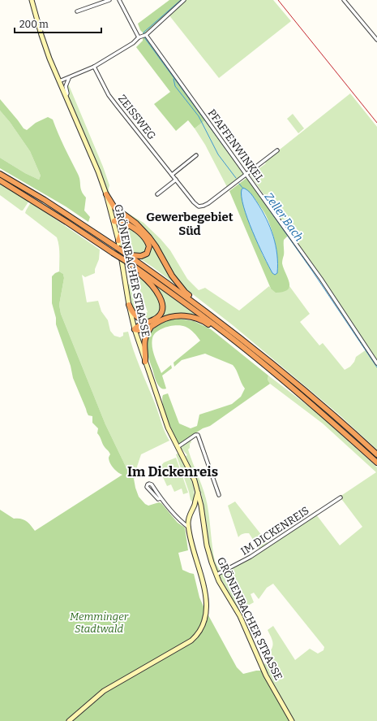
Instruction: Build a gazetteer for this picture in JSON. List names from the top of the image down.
{
  "streets": {
    "main road": ["GRÖNENBACHER STRASSE"],
    "street": ["ZEISSWEG", "PFAFFENWINKEL", "IM DICKENREIS"]
  },
  "crossings": [
    ["ZEISSWEG", "PFAFFENWINKEL"],
    ["GRÖNENBACHER STRASSE", "IM DICKENREIS"]
  ],
  "districts": ["Gewerbegebiet Süd", "Im Dickenreis"],
  "water": ["Zeller Bach"],
  "parks": ["Memminger Stadtwald"],
  "scale_bar": "200 m"
}
